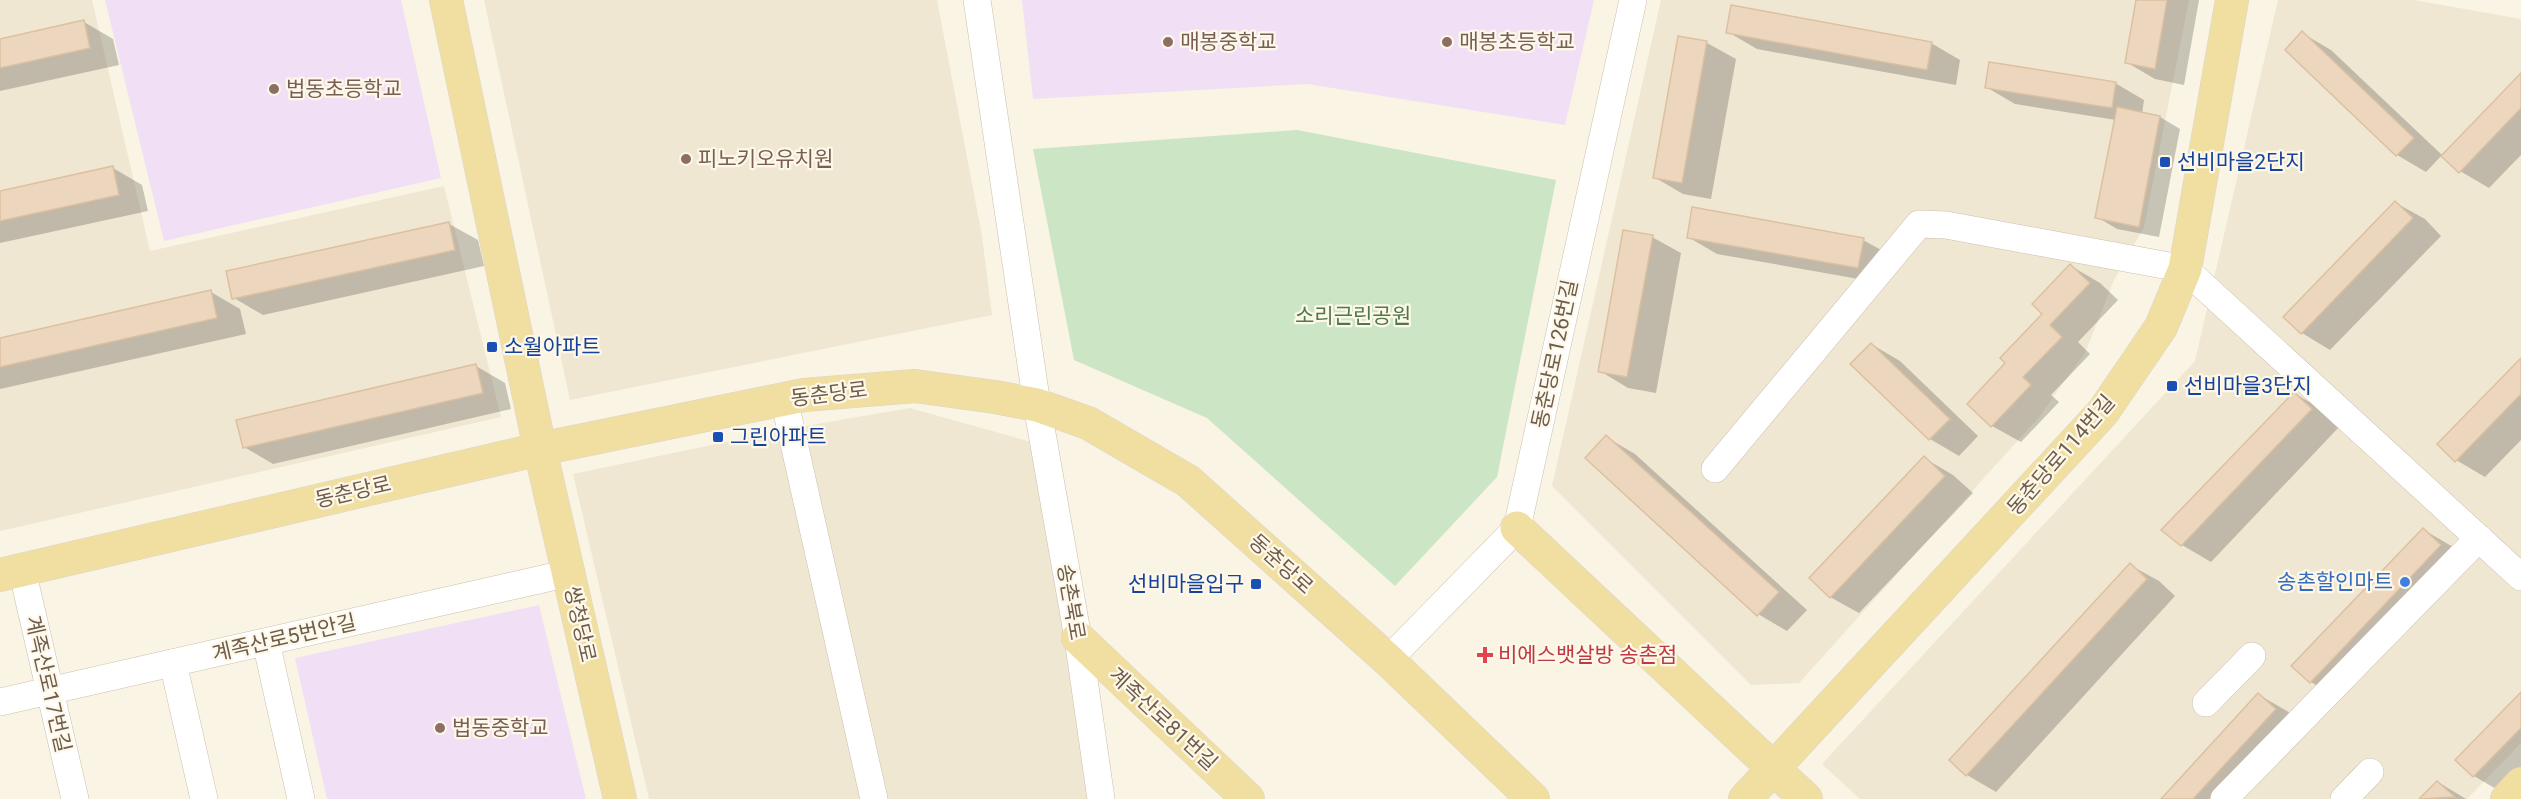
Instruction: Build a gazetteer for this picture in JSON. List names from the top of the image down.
{
  "streets": {
    "main road": [
      "동춘당로",
      "동춘당로114번길",
      "쌍청당로",
      "계족산로81번길"
    ],
    "street": [
      "동춘당로126번길",
      "송촌북로",
      "계족산로5번안길",
      "계족산로17번길"
    ]
  },
  "crossings": [
    ["동춘당로", "송촌북로"],
    ["동춘당로", "쌍청당로"],
    ["동춘당로", "계족산로17번길"],
    ["송촌북로", "계족산로81번길"],
    ["쌍청당로", "계족산로5번안길"],
    ["계족산로5번안길", "계족산로17번길"]
  ],
  "parks": ["소리근린공원"],
  "places": {
    "other": [
      "매봉중학교",
      "매봉초등학교",
      "법동초등학교",
      "피노키오유치원",
      "송촌할인마트",
      "법동중학교"
    ],
    "transit": [
      "선비마을2단지",
      "소월아파트",
      "선비마을3단지",
      "그린아파트",
      "선비마을입구"
    ],
    "health": ["비에스뱃살방 송촌점"]
  }
}
